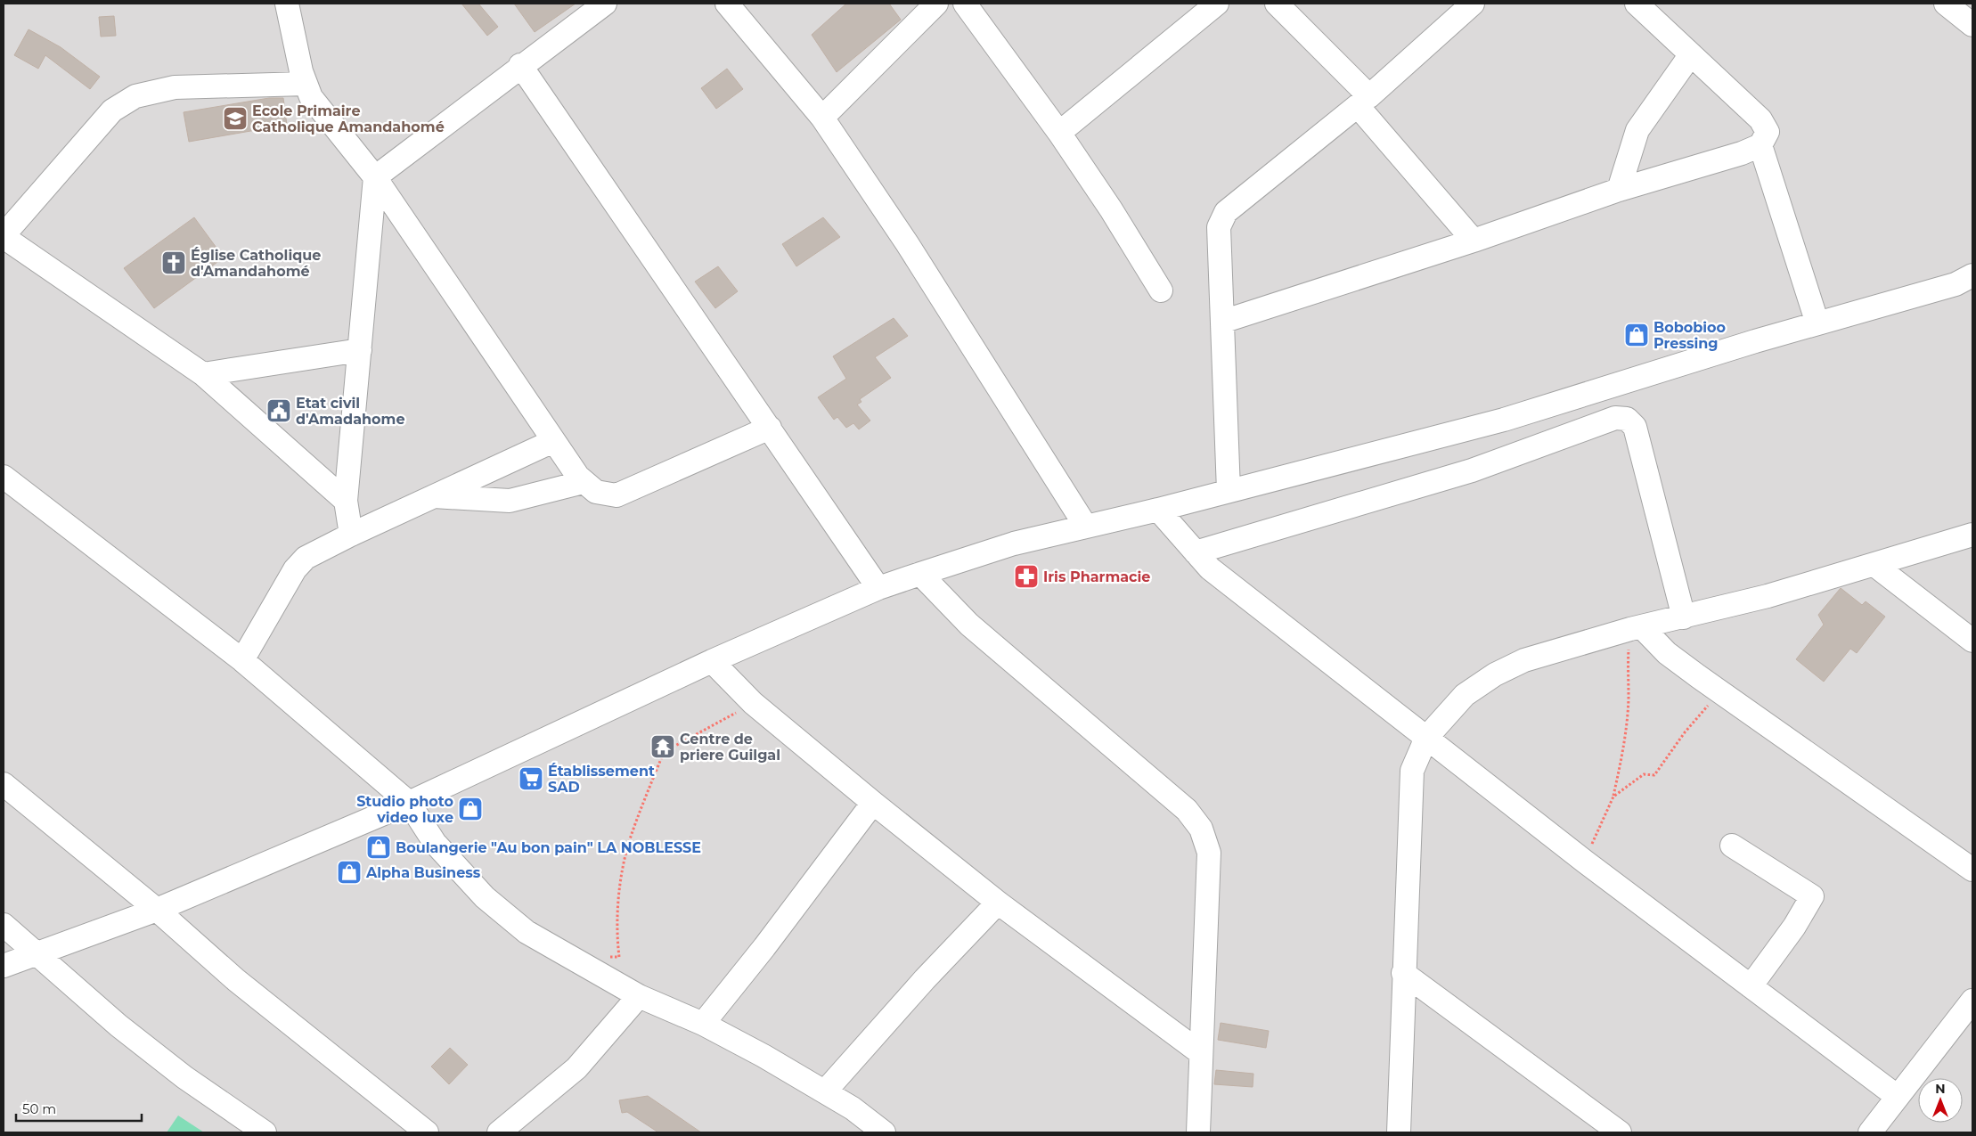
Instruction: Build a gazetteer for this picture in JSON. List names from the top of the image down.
{
  "places": {
    "school or university": ["Ecole Primaire Catholique Amandahomé"],
    "church": ["Église Catholique d'Amandahomé"],
    "shop": [
      "Bobobioo Pressing",
      "Studio photo video luxe",
      "Boulangerie \"Au bon pain\" LA NOBLESSE",
      "Alpha Business"
    ],
    "public building": ["Etat civil d'Amadahome"],
    "pharmacy": ["Iris Pharmacie"],
    "temple": ["Centre de priere Guilgal"],
    "supermarket": ["Établissement SAD"]
  },
  "scale_bar": "50 m",
  "north": "top"
}
